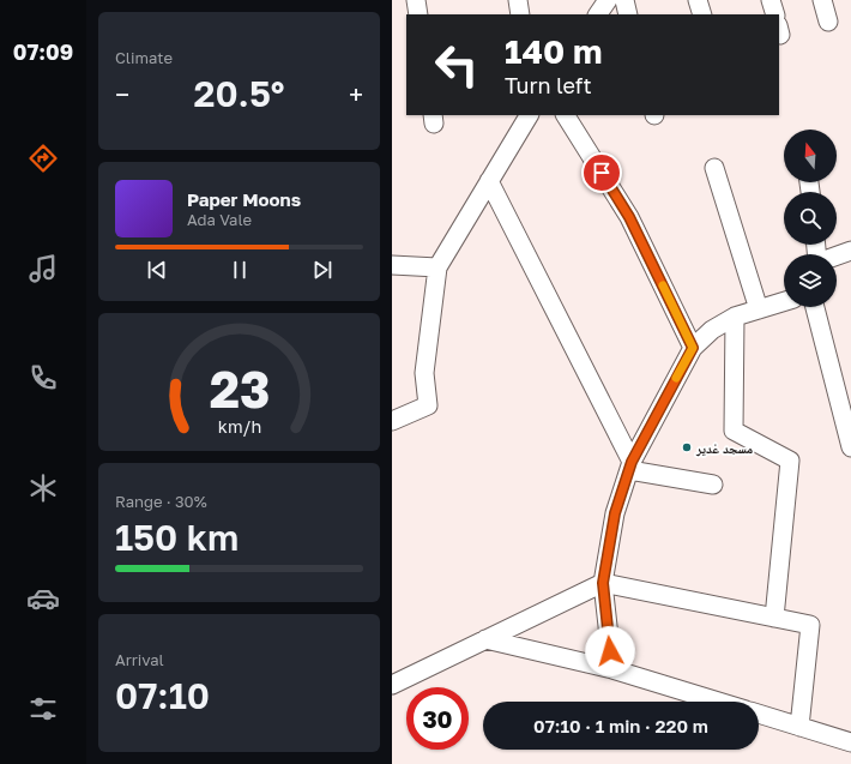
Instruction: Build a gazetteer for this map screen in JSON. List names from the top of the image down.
{
  "places": ["مسجد غدیر"],
  "north": "top",
  "page": {
    "tabs": "07:09",
    "tile": [
      "Climate",
      ["Range · 30%", "150 km"],
      ["Arrival", "07:10"]
    ],
    "turn": ["140 m", "Turn left"],
    "heat": ["−", "20.5°", "+"],
    "song": ["Paper Moons", "Ada Vale"],
    "limit": "30",
    "trip": "07:10 · 1 min · 220 m",
    "gauge": ["23", "km/h"]
  }
}
